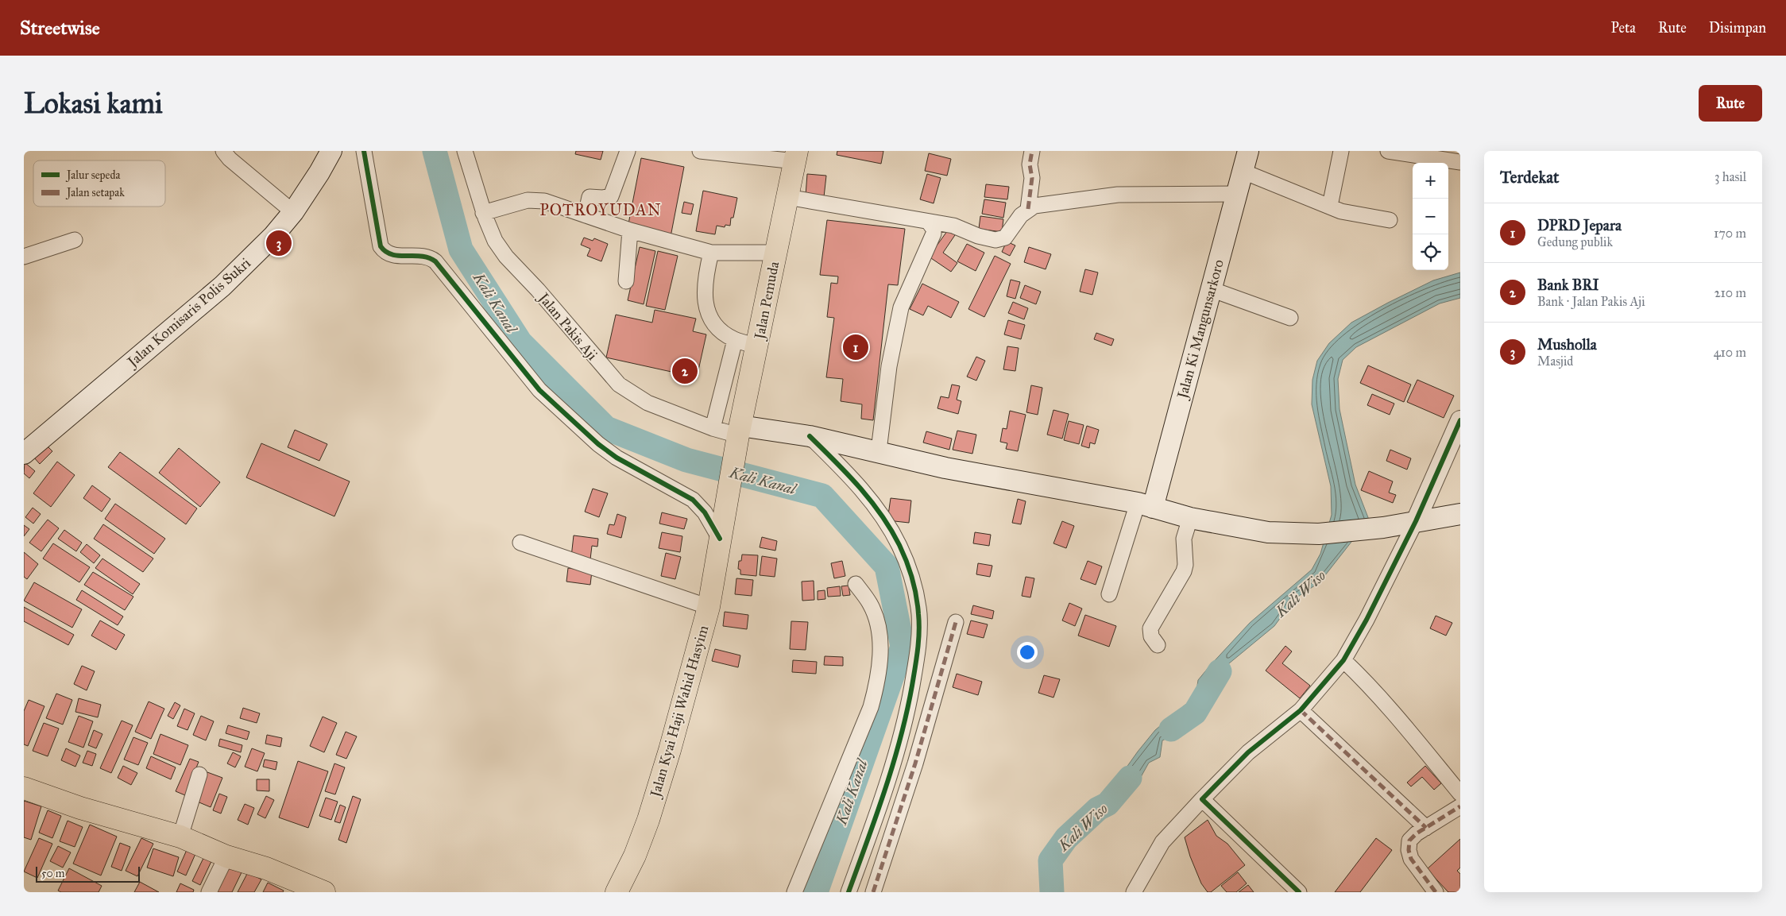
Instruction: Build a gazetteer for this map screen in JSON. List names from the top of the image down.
{
  "streets": {
    "highway": ["Jalan Pemuda", "Jalan Kyai Haji Wahid Hasyim"],
    "main road": ["Jalan Komisaris Polis Sukri", "Jalan Ki Mangunsarkoro"],
    "street": ["Jalan Pakis Aji"]
  },
  "crossings": [
    ["Jalan Pemuda", "Jalan Pakis Aji"],
    ["Jalan Pemuda", "Jalan Kyai Haji Wahid Hasyim"]
  ],
  "districts": ["POTROYUDAN"],
  "water": ["Kali Kanal", "Kali Wiso"],
  "legend": ["Jalur sepeda", "Jalan setapak"],
  "scale_bar": "50 m",
  "page": {
    "header": "Streetwise",
    "nav": ["Peta", "Rute", "Disimpan"],
    "buttons": "Rute",
    "title": "Lokasi kami",
    "heading": ["Terdekat", "3 hasil"],
    "map_buttons": ["+", "−"],
    "list": [
      {
        "mark": "1",
        "name": "DPRD Jepara",
        "note": "Gedung publik",
        "value": "170 m"
      },
      {
        "mark": "2",
        "name": "Bank BRI",
        "note": "Bank · Jalan Pakis Aji",
        "value": "210 m"
      },
      {
        "mark": "3",
        "name": "Musholla",
        "note": "Masjid",
        "value": "410 m"
      }
    ],
    "pins": ["3", "1", "2"],
    "scale": "50 m"
  }
}
